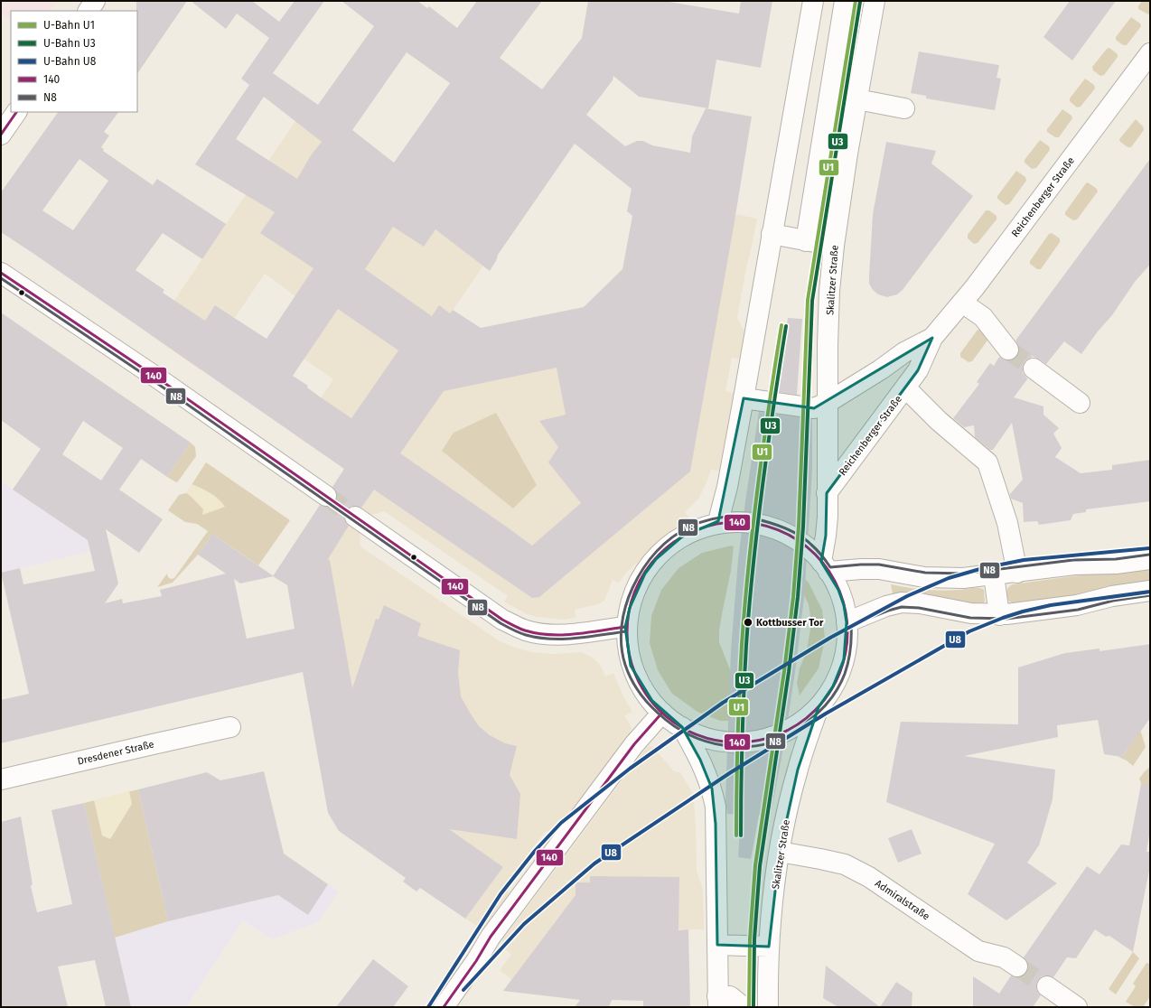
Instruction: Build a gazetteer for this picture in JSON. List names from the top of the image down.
{
  "streets": {
    "main road": [
      "Reichenberger Straße",
      "Skalitzer Straße",
      "Dresdener Straße",
      "Admiralstraße"
    ]
  },
  "crossings": [
    ["Reichenberger Straße", "Skalitzer Straße"],
    ["Skalitzer Straße", "Admiralstraße"]
  ],
  "places": ["Kottbusser Tor"],
  "lines": [
    "metro line U1",
    "metro line U3",
    "transit line 140",
    "transit line N8",
    "metro line U8"
  ],
  "legend": [
    "U-Bahn U1",
    "U-Bahn U3",
    "U-Bahn U8",
    "140",
    "N8"
  ]
}
